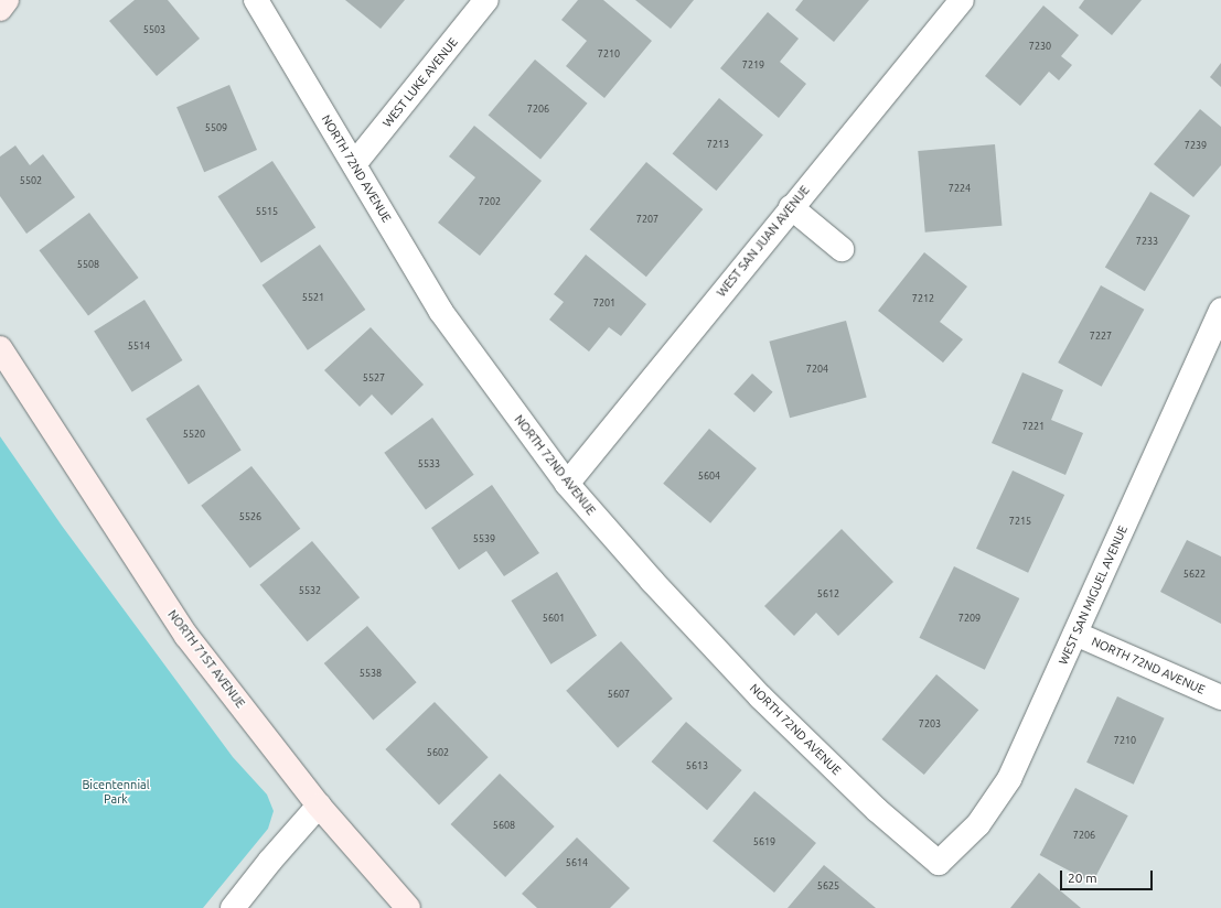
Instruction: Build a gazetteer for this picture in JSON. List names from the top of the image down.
{
  "streets": {
    "street": [
      "WEST LUKE AVENUE",
      "NORTH 72ND AVENUE",
      "WEST SAN JUAN AVENUE",
      "WEST SAN MIGUEL AVENUE",
      "NORTH 71ST AVENUE"
    ]
  },
  "crossings": [
    ["WEST LUKE AVENUE", "NORTH 72ND AVENUE"],
    ["NORTH 72ND AVENUE", "WEST SAN JUAN AVENUE"],
    ["NORTH 72ND AVENUE", "WEST SAN MIGUEL AVENUE"]
  ],
  "parks": ["Bicentennial Park"],
  "house_numbers": [
    "5503",
    "7230",
    "7210",
    "7219",
    "7206",
    "5509",
    "7213",
    "7239",
    "5502",
    "7224",
    "7202",
    "5515",
    "7207",
    "7233",
    "5508",
    "5521",
    "7212",
    "7201",
    "7227",
    "5514",
    "7204",
    "5527",
    "7221",
    "5520",
    "5533",
    "5604",
    "5526",
    "7215",
    "5539",
    "5622",
    "5532",
    "5612",
    "5601",
    "7209",
    "5538",
    "5607",
    "7203",
    "7210",
    "5602",
    "5613",
    "5608",
    "7206",
    "5619",
    "5614",
    "5625"
  ],
  "scale_bar": "20 m"
}
